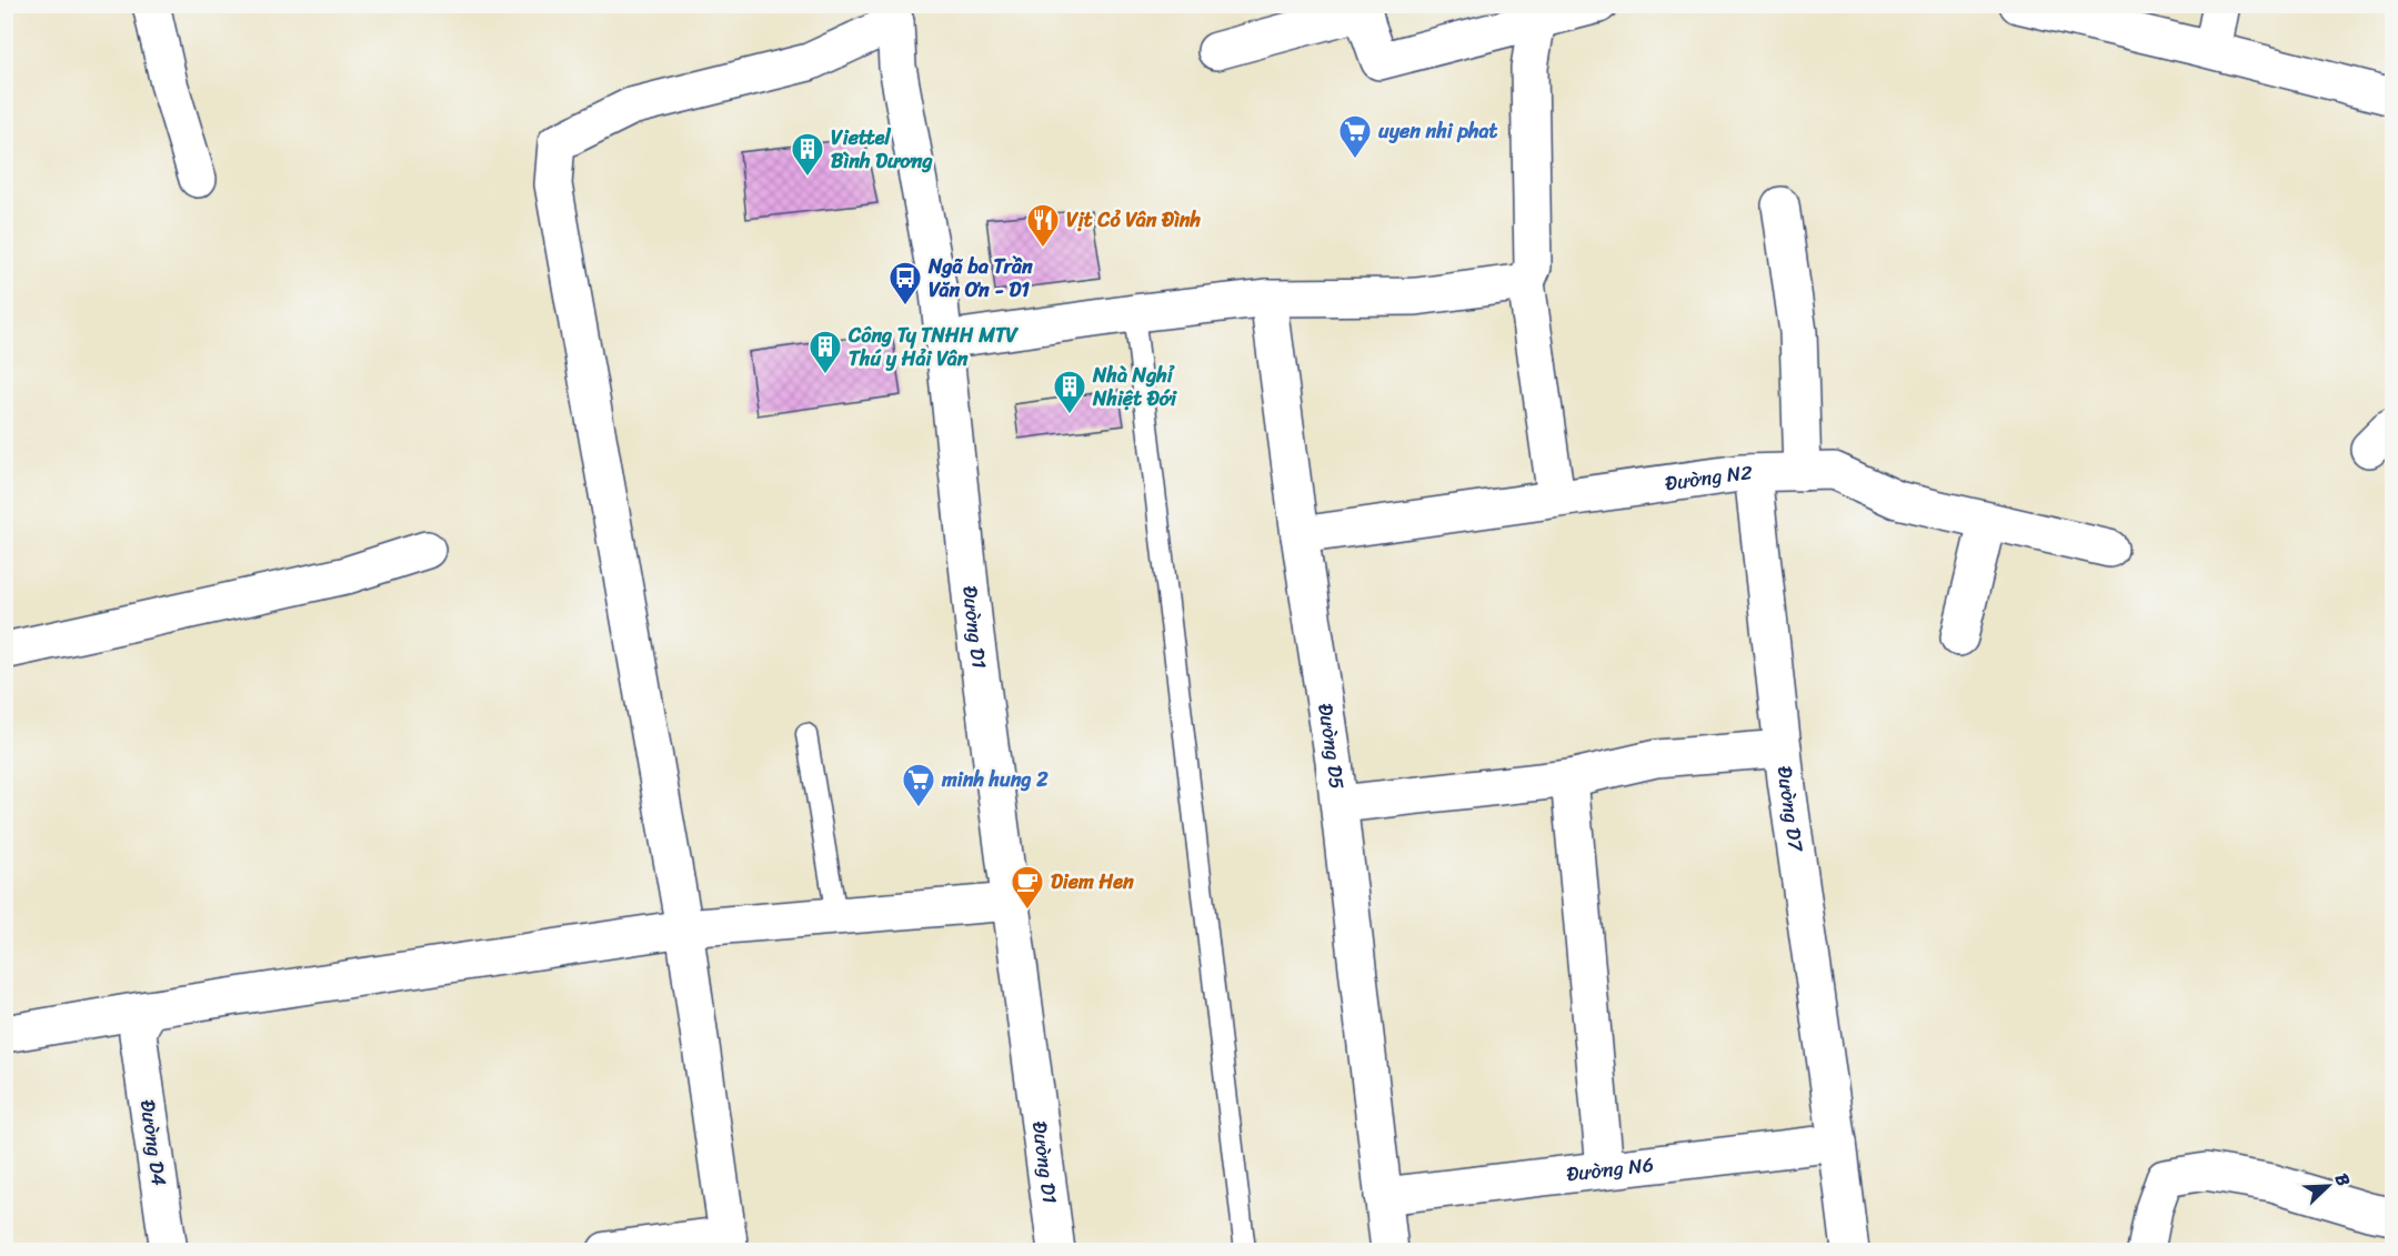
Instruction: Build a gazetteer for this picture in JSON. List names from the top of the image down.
{
  "streets": {
    "street": [
      "Đường N2",
      "Đường D1",
      "Đường D5",
      "Đường D7",
      "Đường D4",
      "Đường N6"
    ]
  },
  "crossings": [
    ["Đường N2", "Đường D5"],
    ["Đường N2", "Đường D7"],
    ["Đường D5", "Đường N6"],
    ["Đường D7", "Đường N6"]
  ],
  "places": {
    "supermarket": ["uyen nhi phat", "minh hung 2"],
    "building": ["Viettel Bình Dương", "Công Ty TNHH MTV Thú y Hải Vân", "Nhà Nghỉ Nhiệt Đới"],
    "restaurant": ["Vịt Cỏ Vân Đình"],
    "bus stop": ["Ngã ba Trần Văn Ơn - D1"],
    "cafe": ["Diem Hen"]
  },
  "north": "top right"
}
